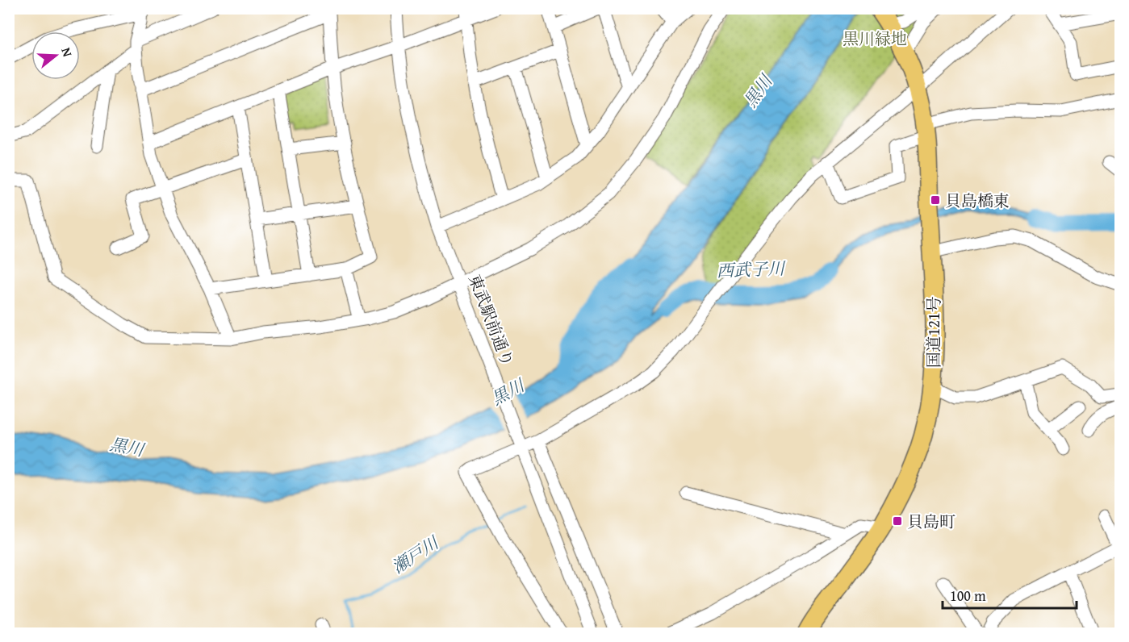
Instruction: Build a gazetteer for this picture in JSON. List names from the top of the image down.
{
  "streets": {
    "highway": ["国道121号"],
    "street": ["東武駅前通り"]
  },
  "water": ["黒川", "西武子川", "瀬戸川"],
  "parks": ["黒川緑地"],
  "places": {
    "transit": ["貝島橋東", "貝島町"]
  },
  "scale_bar": "100 m",
  "north": "right"
}
